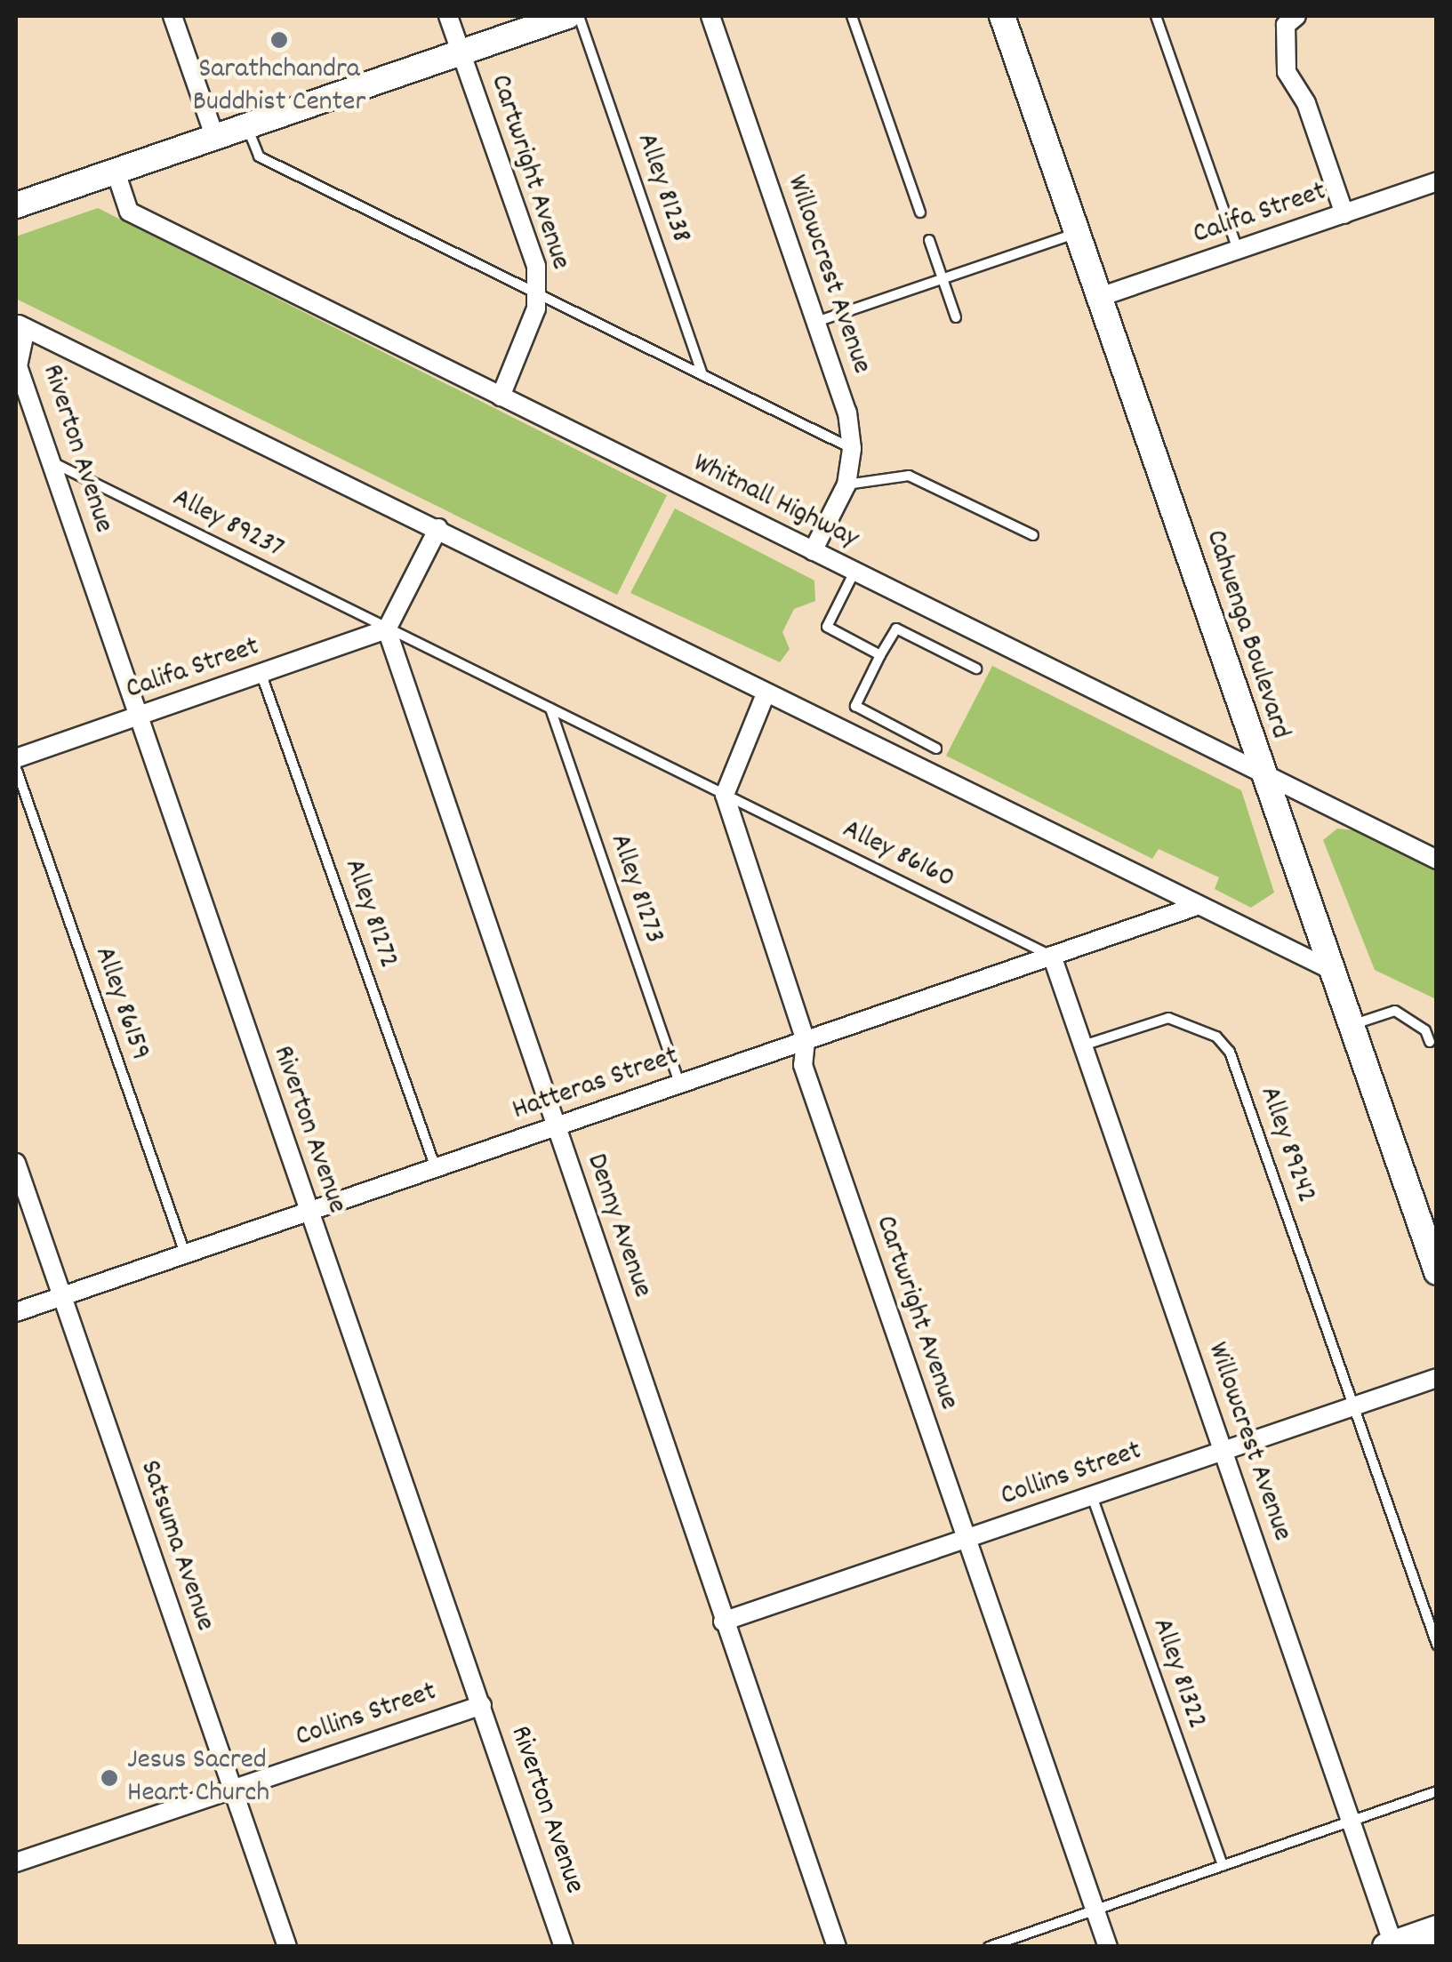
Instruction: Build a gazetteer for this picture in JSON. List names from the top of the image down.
{
  "streets": {
    "main road": ["Cahuenga Boulevard"],
    "street": [
      "Cartwright Avenue",
      "Califa Street",
      "Willowcrest Avenue",
      "Riverton Avenue",
      "Whitnall Highway",
      "Hatteras Street",
      "Denny Avenue",
      "Collins Street",
      "Satsuma Avenue"
    ],
    "lane": [
      "Alley 81238",
      "Alley 89237",
      "Alley 86160",
      "Alley 81273",
      "Alley 81272",
      "Alley 86159",
      "Alley 89242",
      "Alley 81322"
    ]
  },
  "crossings": [
    ["Cartwright Avenue", "Whitnall Highway"],
    ["Cartwright Avenue", "Alley 86160"],
    ["Cartwright Avenue", "Hatteras Street"],
    ["Cartwright Avenue", "Collins Street"],
    ["Califa Street", "Riverton Avenue"],
    ["Califa Street", "Alley 89237"],
    ["Califa Street", "Cahuenga Boulevard"],
    ["Califa Street", "Alley 81272"],
    ["Califa Street", "Denny Avenue"],
    ["Willowcrest Avenue", "Whitnall Highway"],
    ["Willowcrest Avenue", "Alley 86160"],
    ["Willowcrest Avenue", "Hatteras Street"],
    ["Willowcrest Avenue", "Alley 89242"],
    ["Willowcrest Avenue", "Collins Street"],
    ["Riverton Avenue", "Alley 89237"],
    ["Riverton Avenue", "Hatteras Street"],
    ["Riverton Avenue", "Collins Street"],
    ["Whitnall Highway", "Cahuenga Boulevard"],
    ["Alley 89237", "Alley 86160"],
    ["Alley 89237", "Alley 81273"],
    ["Alley 89237", "Denny Avenue"],
    ["Alley 86160", "Alley 81273"],
    ["Alley 86160", "Hatteras Street"],
    ["Alley 81273", "Hatteras Street"],
    ["Alley 81272", "Hatteras Street"],
    ["Alley 86159", "Hatteras Street"],
    ["Hatteras Street", "Denny Avenue"],
    ["Hatteras Street", "Satsuma Avenue"],
    ["Alley 89242", "Collins Street"],
    ["Denny Avenue", "Collins Street"],
    ["Collins Street", "Satsuma Avenue"],
    ["Collins Street", "Alley 81322"]
  ],
  "places": ["Sarathchandra Buddhist Center", "Jesus Sacred Heart Church"]
}
